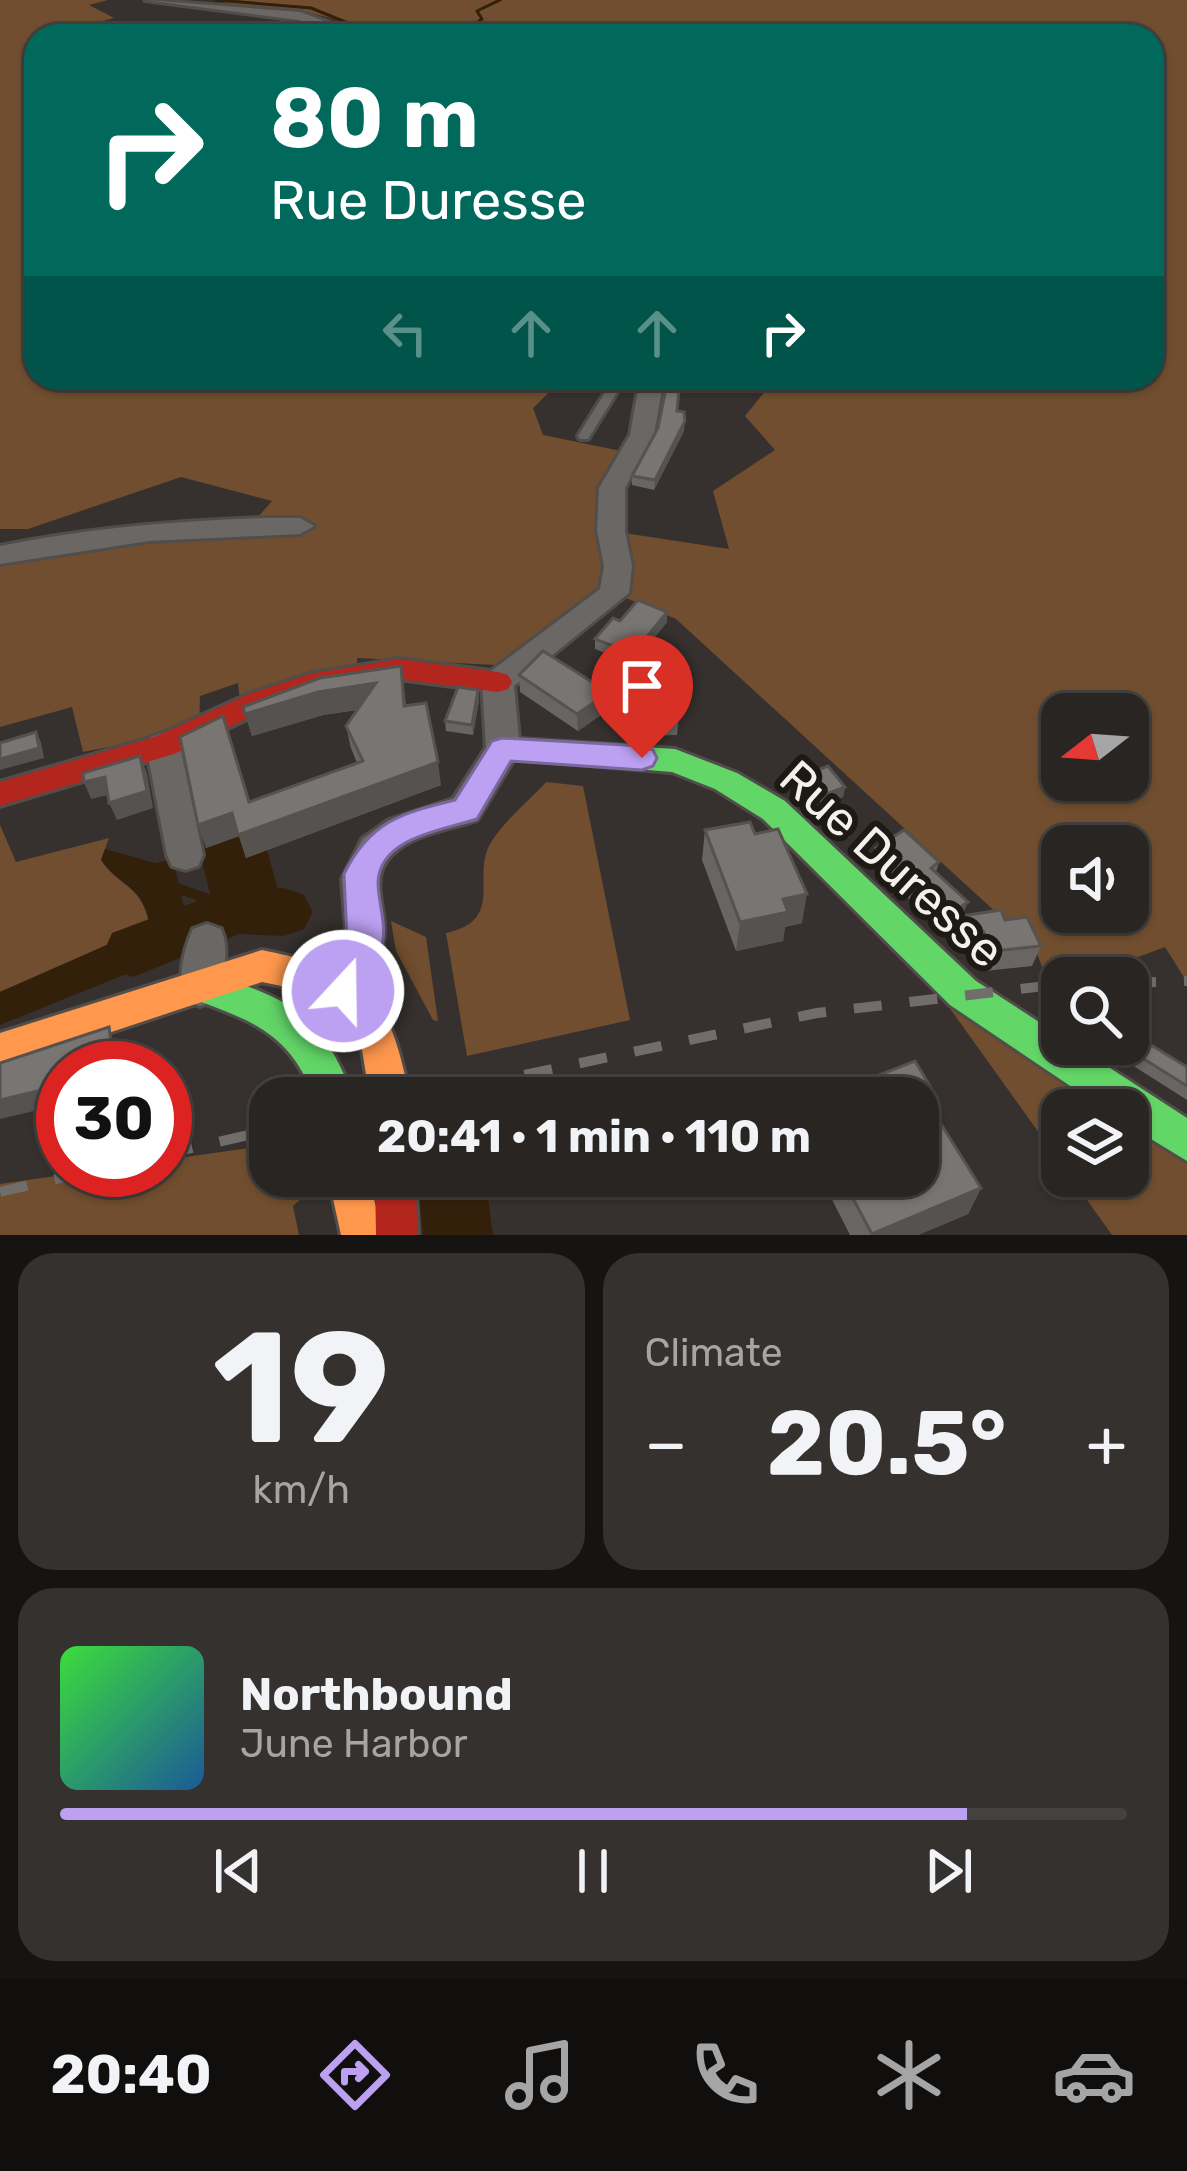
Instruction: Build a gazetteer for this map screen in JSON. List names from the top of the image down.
{
  "streets": {
    "street": ["Rue Duresse"]
  },
  "north": "left",
  "page": {
    "turn": ["80 m", "Rue Duresse"],
    "limit": "30",
    "trip": "20:41 · 1 min · 110 m",
    "tile": [
      ["19", "km/h"],
      "Climate"
    ],
    "heat": ["−", "20.5°", "+"],
    "song": ["Northbound", "June Harbor"],
    "tabs": "20:40"
  }
}
